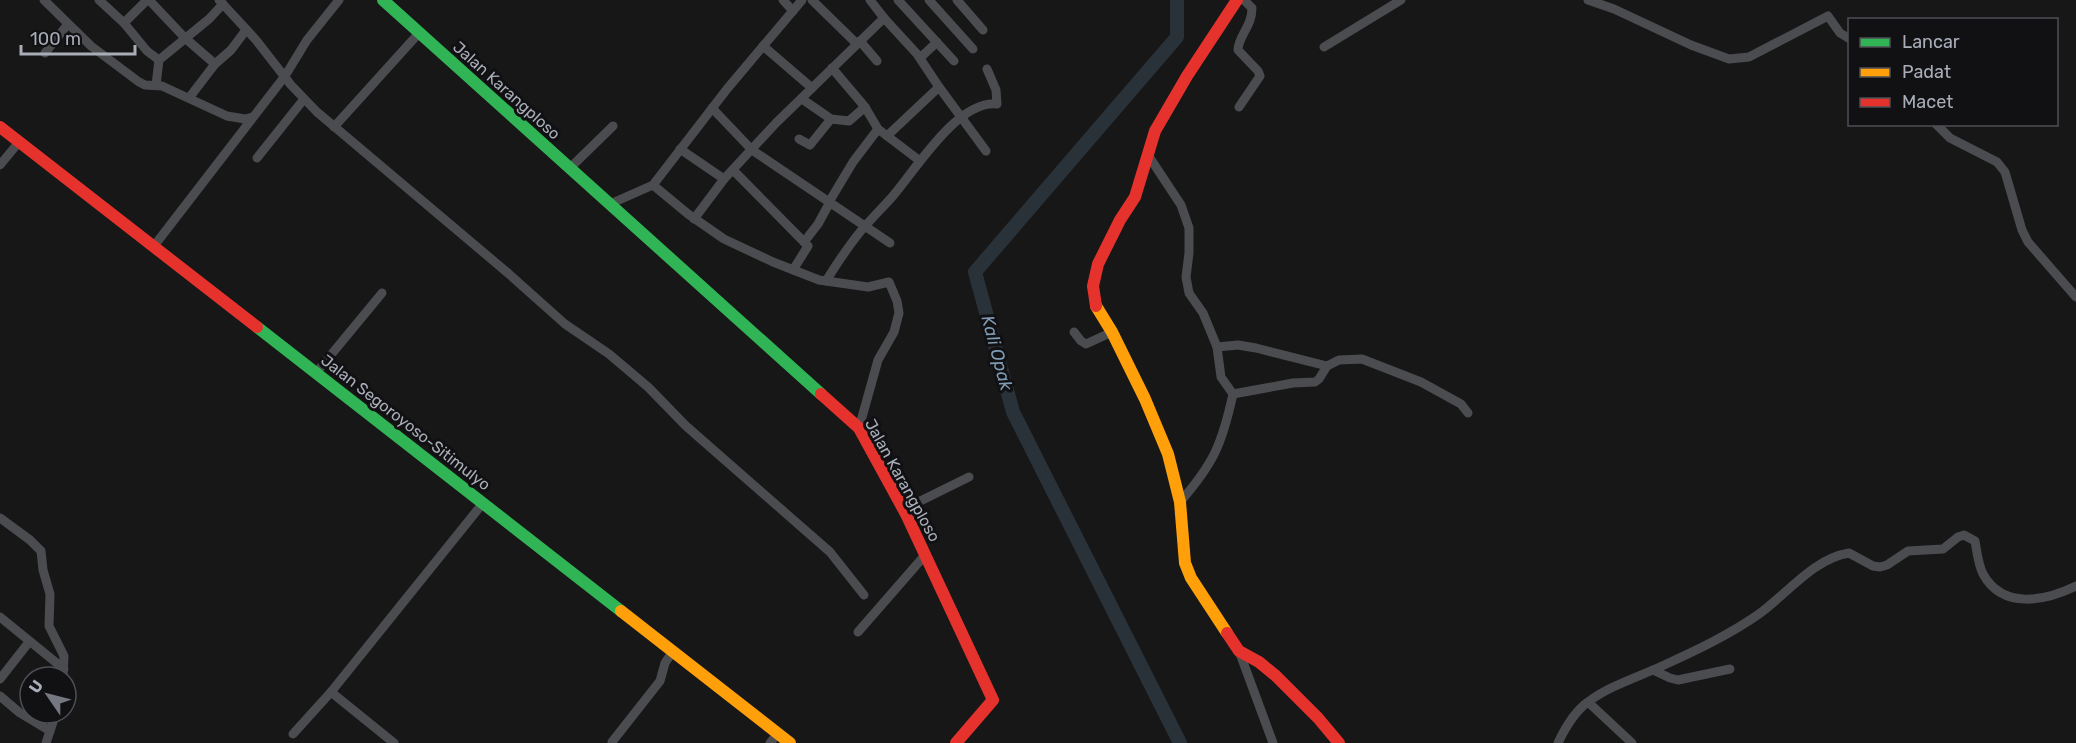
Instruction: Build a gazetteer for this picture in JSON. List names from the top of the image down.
{
  "streets": {
    "street": ["Jalan Karangploso", "Jalan Segoroyoso-Sitimulyo"]
  },
  "water": ["Kali Opak"],
  "legend": ["Lancar", "Padat", "Macet"],
  "scale_bar": "100 m",
  "north": "top left"
}
